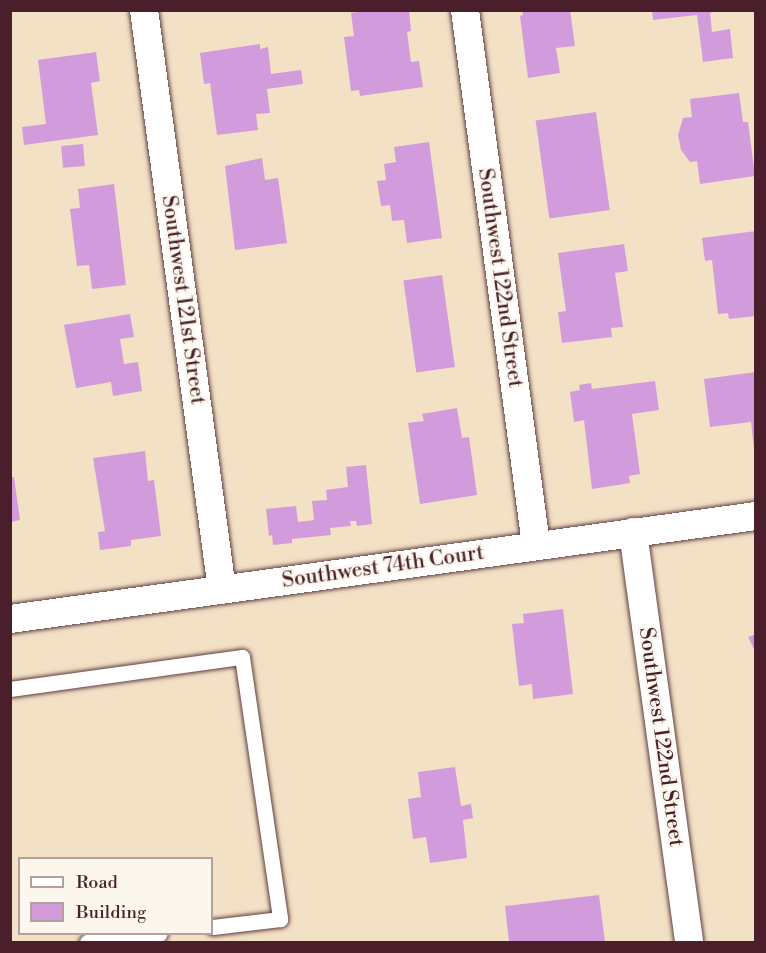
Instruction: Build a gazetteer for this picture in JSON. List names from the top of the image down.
{
  "streets": {
    "street": ["Southwest 122nd Street", "Southwest 121st Street", "Southwest 74th Court"]
  },
  "crossings": [
    ["Southwest 122nd Street", "Southwest 74th Court"],
    ["Southwest 121st Street", "Southwest 74th Court"]
  ],
  "legend": ["Road", "Building"]
}
